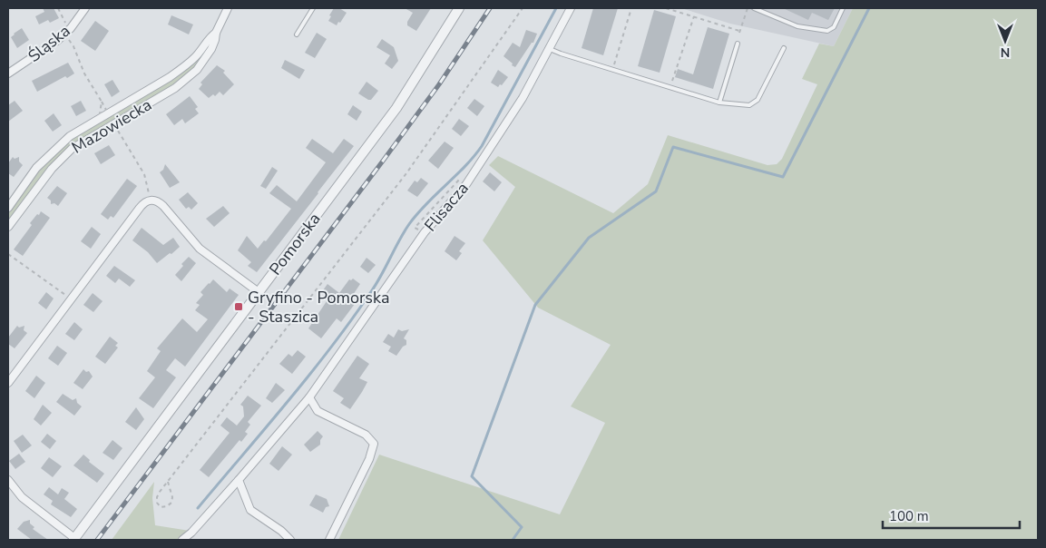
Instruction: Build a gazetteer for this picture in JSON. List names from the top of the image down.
{
  "streets": {
    "street": [
      "Śląska",
      "Mazowiecka",
      "Flisacza",
      "Pomorska"
    ]
  },
  "places": {
    "transit": ["Gryfino - Pomorska - Staszica"]
  },
  "scale_bar": "100 m",
  "north": "bottom"
}
